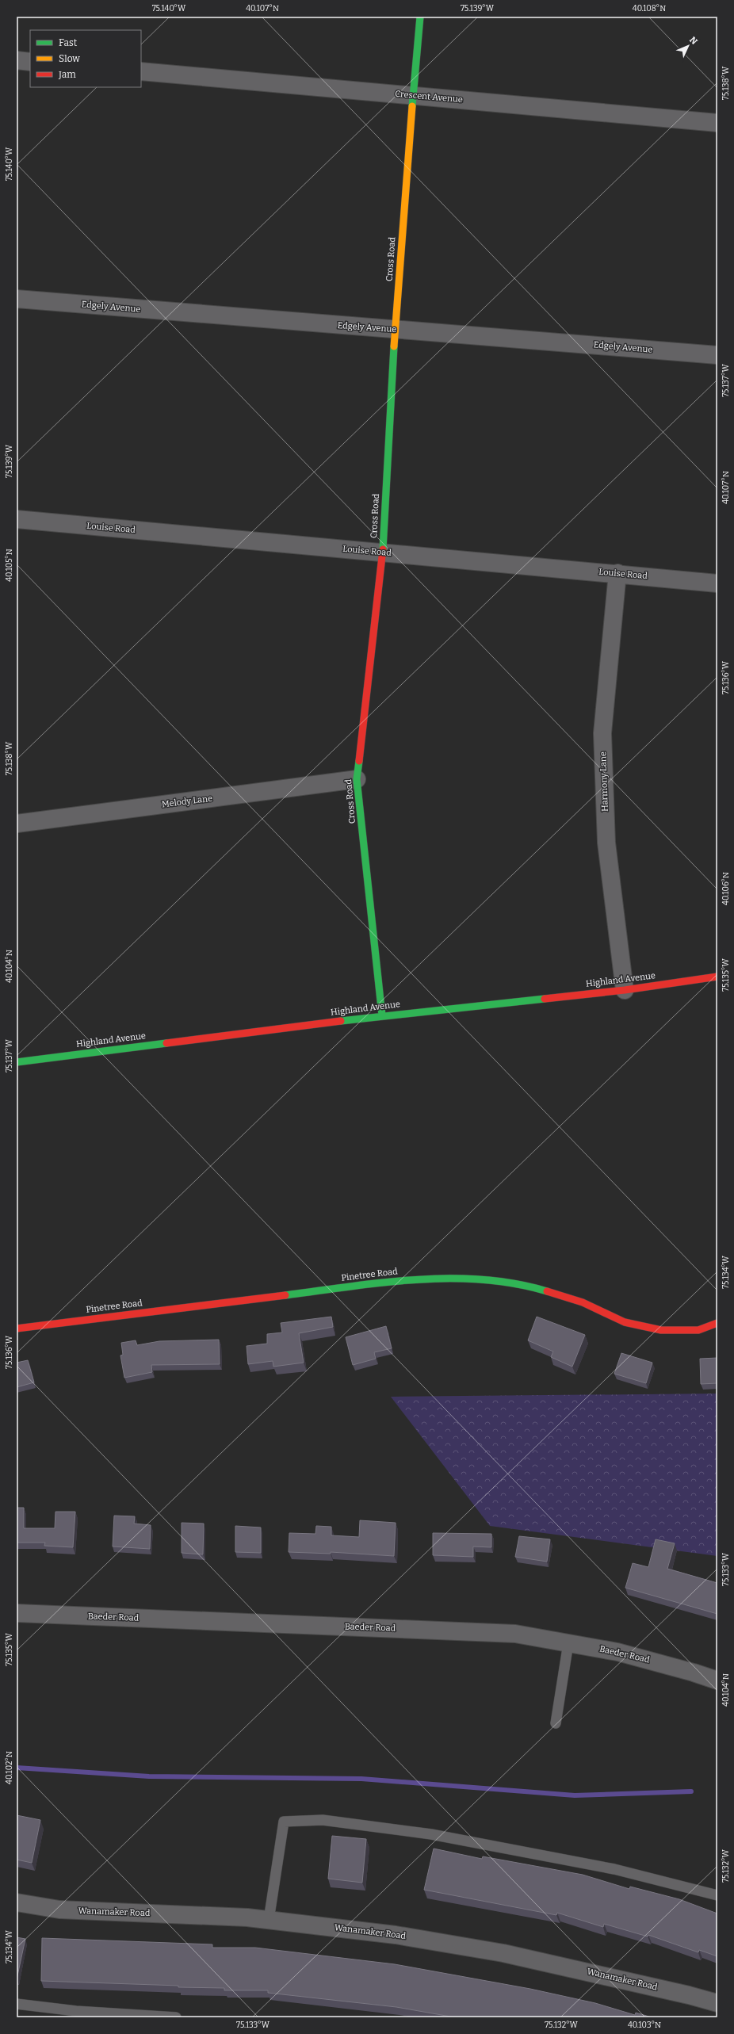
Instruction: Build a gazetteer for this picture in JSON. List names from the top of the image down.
{
  "streets": {
    "street": [
      "Crescent Avenue",
      "Cross Road",
      "Edgely Avenue",
      "Louise Road",
      "Harmony Lane",
      "Melody Lane",
      "Highland Avenue",
      "Pinetree Road",
      "Baeder Road",
      "Wanamaker Road"
    ]
  },
  "crossings": [
    ["Crescent Avenue", "Cross Road"],
    ["Cross Road", "Edgely Avenue"],
    ["Cross Road", "Louise Road"],
    ["Cross Road", "Melody Lane"],
    ["Cross Road", "Highland Avenue"],
    ["Louise Road", "Harmony Lane"],
    ["Harmony Lane", "Highland Avenue"]
  ],
  "legend": ["Fast", "Slow", "Jam"],
  "north": "top right",
  "coordinates": [
    "75.140°W",
    "40.107°N",
    "75.139°W",
    "40.108°N",
    "75.138°W",
    "75.137°W",
    "40.105°N",
    "75.136°W",
    "40.106°N",
    "40.104°N",
    "75.135°W",
    "75.134°W",
    "75.133°W",
    "40.102°N",
    "75.132°W",
    "40.103°N"
  ]
}
